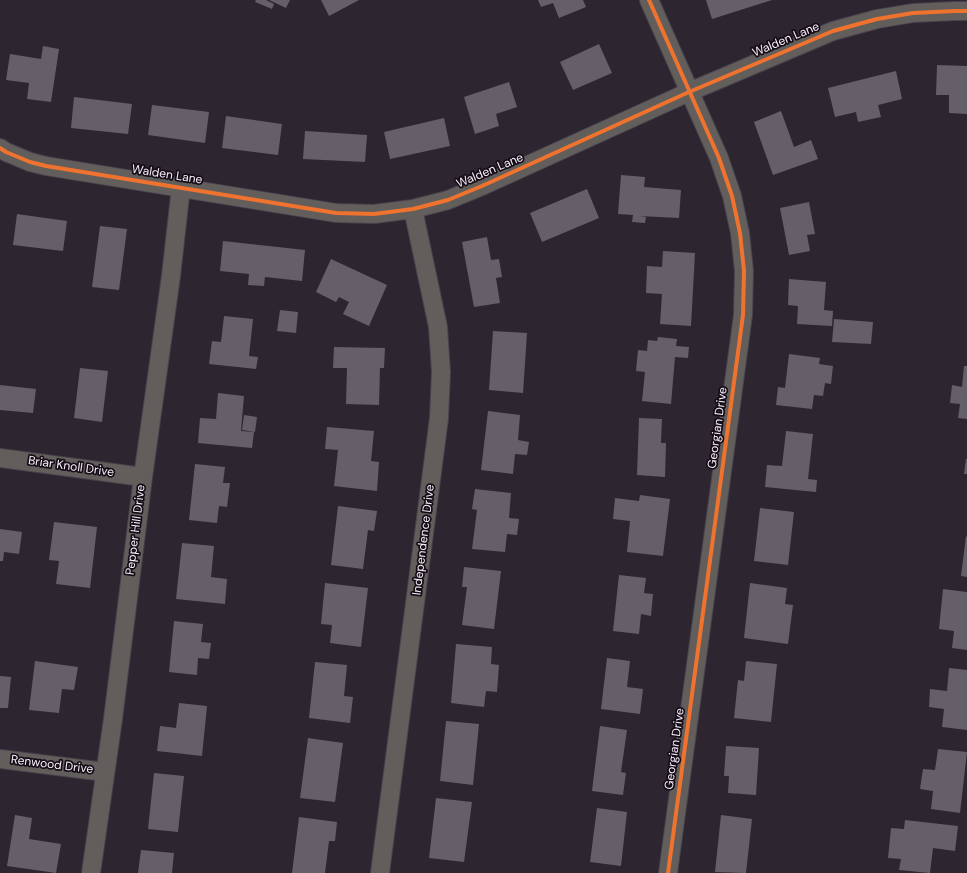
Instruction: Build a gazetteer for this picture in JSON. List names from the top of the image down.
{
  "streets": {
    "street": [
      "Walden Lane",
      "Georgian Drive",
      "Briar Knoll Drive",
      "Pepper Hill Drive",
      "Independence Drive",
      "Renwood Drive"
    ]
  },
  "crossings": [
    ["Walden Lane", "Georgian Drive"],
    ["Walden Lane", "Pepper Hill Drive"],
    ["Walden Lane", "Independence Drive"],
    ["Briar Knoll Drive", "Pepper Hill Drive"],
    ["Pepper Hill Drive", "Renwood Drive"]
  ]
}
